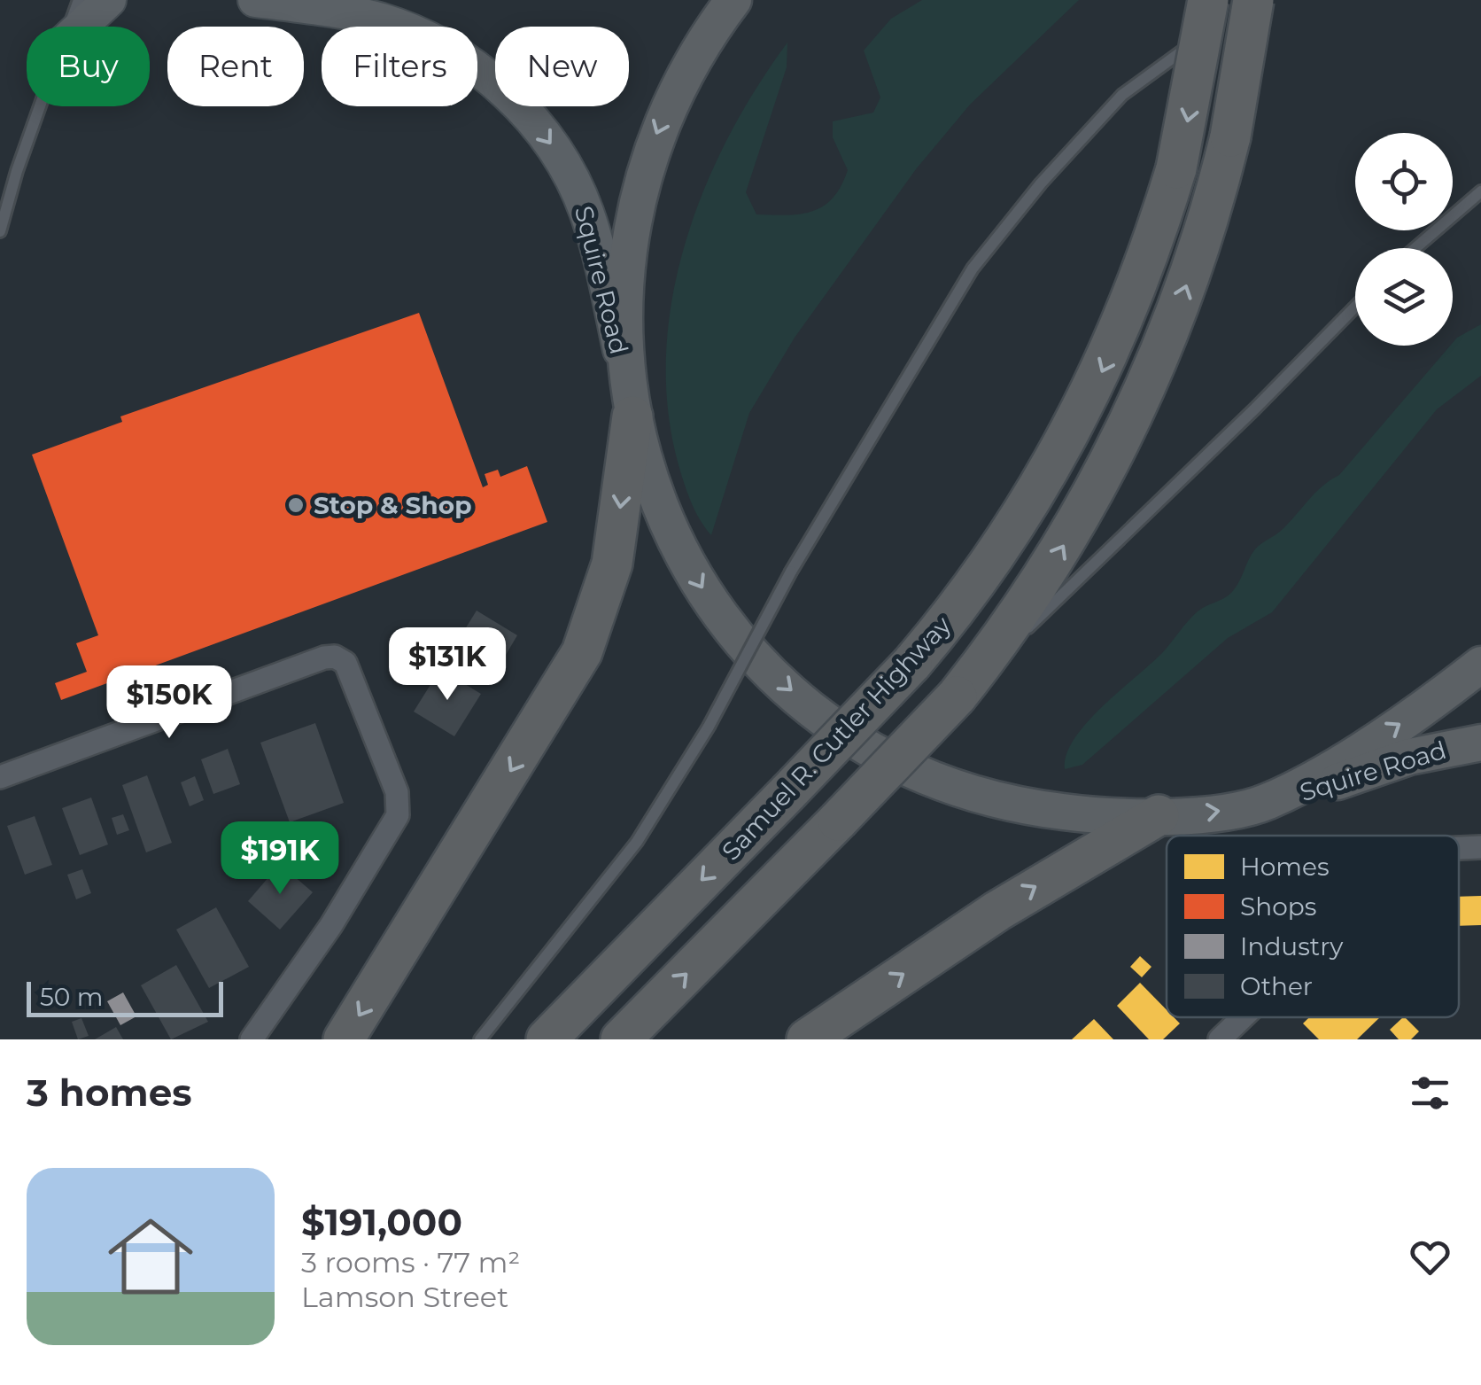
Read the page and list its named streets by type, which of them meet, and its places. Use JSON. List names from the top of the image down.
{
  "streets": {
    "highway": ["Squire Road", "Samuel R. Cutler Highway"]
  },
  "one_way": ["Squire Road"],
  "places": ["Stop & Shop"],
  "legend": [
    "Homes",
    "Shops",
    "Industry",
    "Other"
  ],
  "scale_bar": "50 m",
  "page": {
    "chip": [
      "Buy",
      "Rent",
      "Filters",
      "New"
    ],
    "price": ["$131K", "$150K", "$191K"],
    "scale": "50 m",
    "heading": "3 homes",
    "list": [
      {
        "name": "$191,000",
        "note": "3 rooms · 77 m² · Lamson Street"
      }
    ]
  }
}
